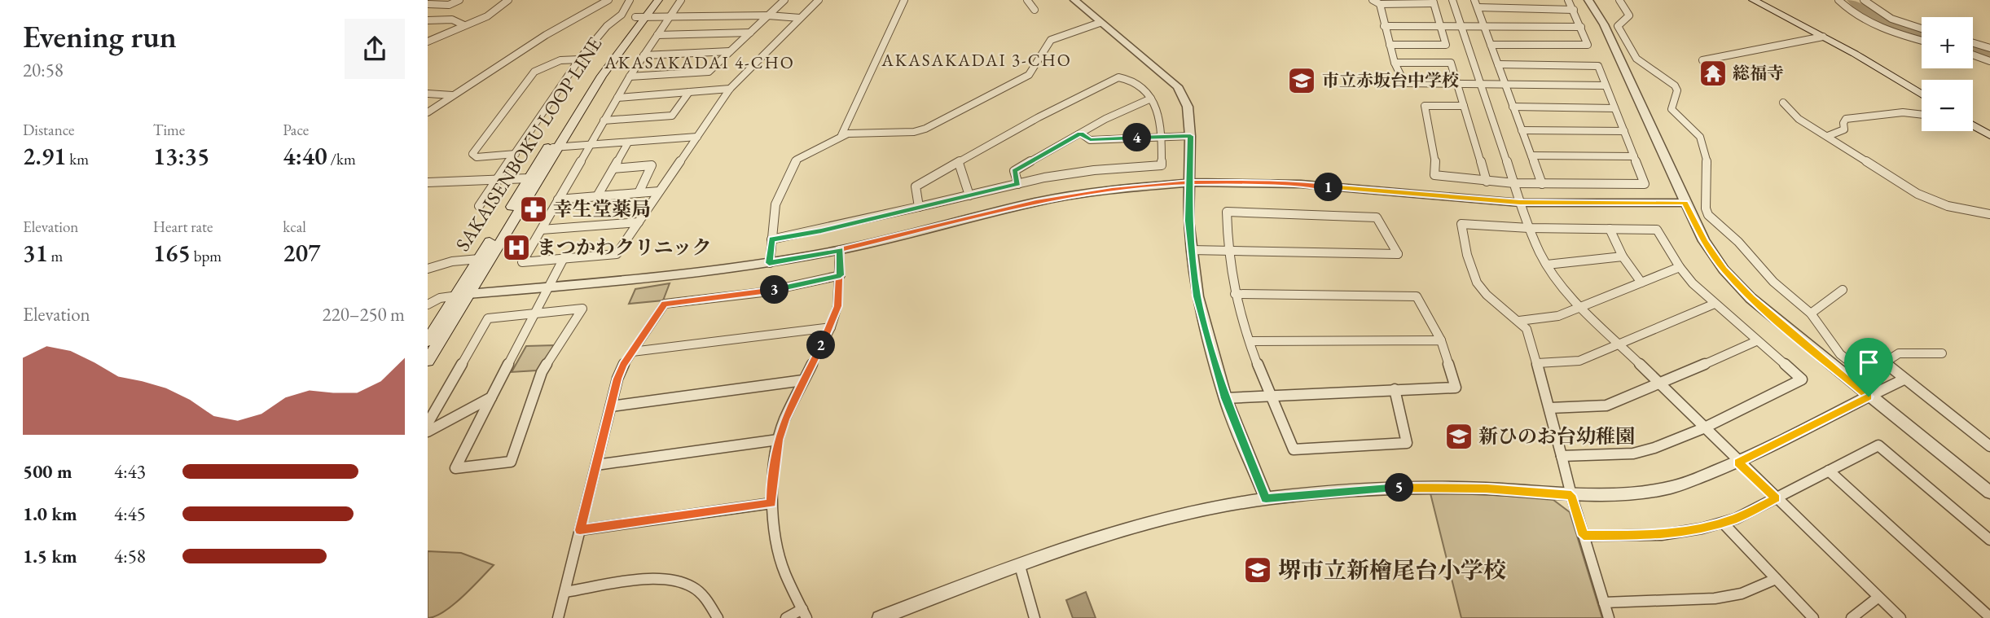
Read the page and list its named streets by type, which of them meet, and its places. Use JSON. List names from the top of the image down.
{
  "streets": {
    "main road": ["SAKAISENBOKU LOOP LINE"]
  },
  "districts": ["AKASAKADAI 3-CHO", "AKASAKADAI 4-CHO"],
  "places": {
    "temple": ["総福寺"],
    "school or university": ["市立赤坂台中学校", "新ひのお台幼稚園", "堺市立新檜尾台小学校"],
    "pharmacy": ["幸生堂薬局"],
    "hospital": ["まつかわクリニック"]
  },
  "page": {
    "heading": ["Evening run", "20:58"],
    "map_buttons": ["+", "−"],
    "stats": [
      ["Distance", "2.91 km"],
      ["Time", "13:35"],
      ["Pace", "4:40 /km"],
      ["Elevation", "31 m"],
      ["Heart rate", "165 bpm"],
      ["kcal", "207"]
    ],
    "pins": [
      "4",
      "1",
      "3",
      "2",
      "5"
    ],
    "chart": ["Elevation", "220–250 m"],
    "list": [
      {
        "name": "500 m",
        "note": "4:43"
      },
      {
        "name": "1.0 km",
        "note": "4:45"
      },
      {
        "name": "1.5 km",
        "note": "4:58"
      }
    ]
  }
}
